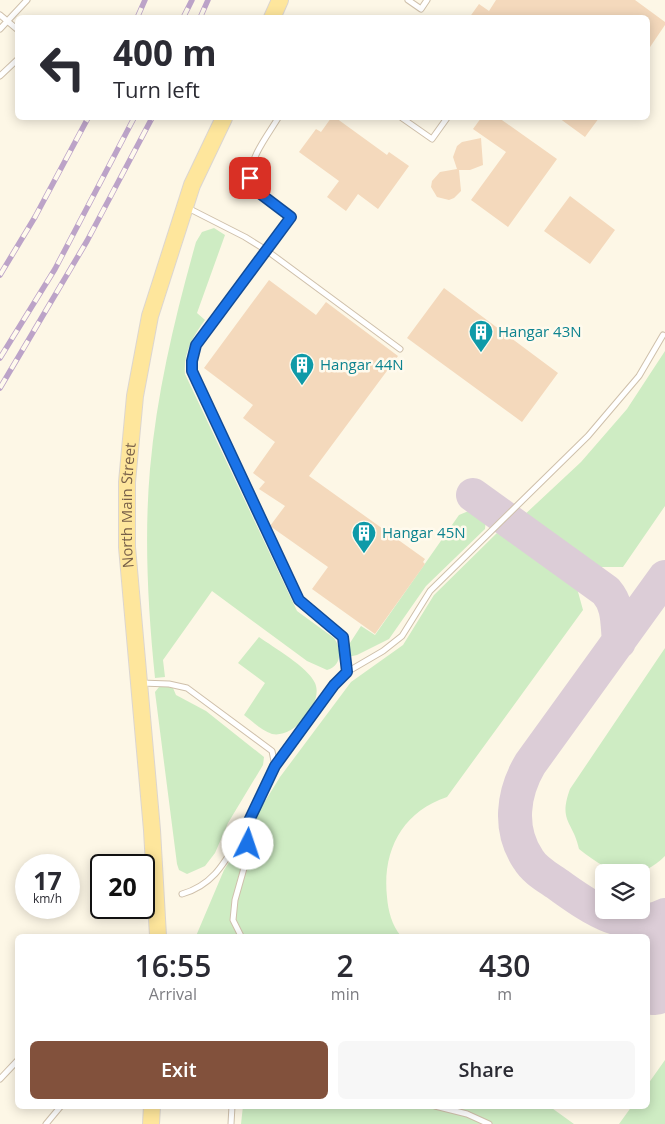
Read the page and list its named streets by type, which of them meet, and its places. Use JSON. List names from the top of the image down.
{
  "streets": {
    "main road": ["North Main Street"]
  },
  "places": {
    "building": ["Hangar 43N", "Hangar 44N", "Hangar 45N"]
  },
  "page": {
    "turn": ["400 m", "Turn left"],
    "speed": "17 km/h",
    "limit": "20",
    "eta": [
      "16:55",
      "Arrival",
      "2",
      "min",
      "430",
      "m"
    ],
    "buttons": ["Exit", "Share"]
  }
}
